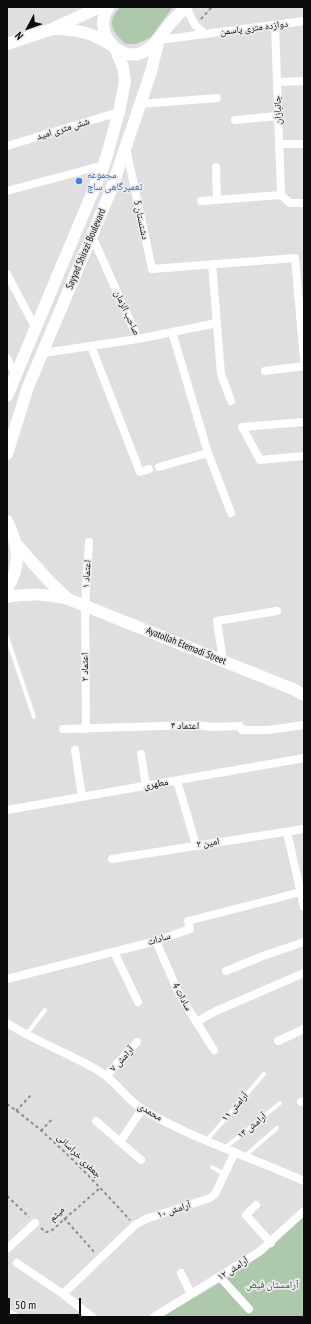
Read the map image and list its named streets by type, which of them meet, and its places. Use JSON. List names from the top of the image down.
{
  "streets": {
    "main road": ["Sayyad Shirazi Boulevard", "Ayatollah Etemadi Street"],
    "street": [
      "دوازده متری یاسمن",
      "جانبازان",
      "شش متری امید",
      "دشتستان 5",
      "صاحب الزمان",
      "اعتماد ۱",
      "اعتماد ۲",
      "اعتماد ۴",
      "مطهری",
      "امین ۲",
      "سادات",
      "سادات 4",
      "آرامش ۷",
      "محمدی",
      "آرامش ۱۰",
      "آرامش ۱۲"
    ],
    "lane": ["آرامش ۱۱", "آرامش ۱۳"],
    "path": ["جعفری خراسانی", "میثم"]
  },
  "crossings": [
    ["دوازده متری یاسمن", "جانبازان"],
    ["دوازده متری یاسمن", "Sayyad Shirazi Boulevard"],
    ["شش متری امید", "Sayyad Shirazi Boulevard"],
    ["دشتستان 5", "Sayyad Shirazi Boulevard"],
    ["Sayyad Shirazi Boulevard", "صاحب الزمان"],
    ["اعتماد ۱", "Ayatollah Etemadi Street"],
    ["اعتماد ۱", "اعتماد ۲"],
    ["Ayatollah Etemadi Street", "اعتماد ۲"],
    ["اعتماد ۲", "اعتماد ۴"],
    ["سادات", "سادات 4"],
    ["آرامش ۷", "محمدی"],
    ["آرامش ۱۱", "محمدی"],
    ["محمدی", "آرامش ۱۳"],
    ["محمدی", "آرامش ۱۰"],
    ["جعفری خراسانی", "آرامش ۱۰"],
    ["جعفری خراسانی", "میثم"]
  ],
  "parks": ["آرامستان فیض"],
  "places": ["مجموعه تعمیرگاهی ساچ"],
  "scale_bar": "50 m",
  "north": "bottom left"
}
